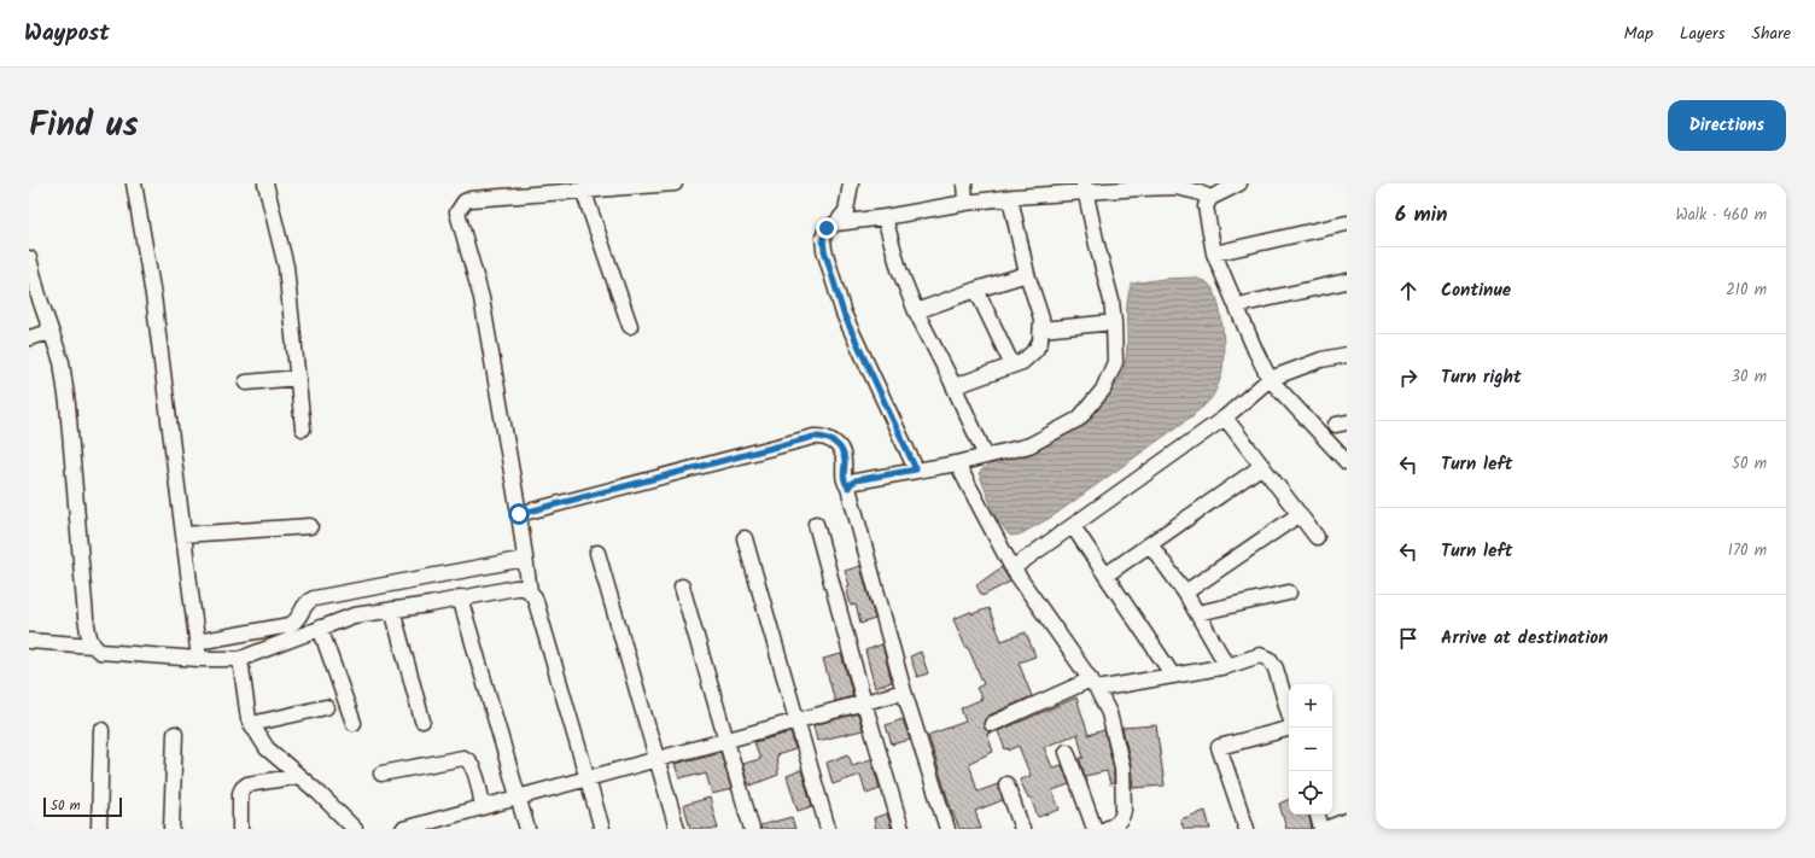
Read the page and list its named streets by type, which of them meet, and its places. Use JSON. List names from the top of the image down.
{
  "scale_bar": "50 m",
  "page": {
    "header": "Waypost",
    "nav": ["Map", "Layers", "Share"],
    "title": "Find us",
    "buttons": "Directions",
    "heading": ["6 min", "Walk · 460 m"],
    "list": [
      ["Continue", "210 m"],
      ["Turn right", "30 m"],
      ["Turn left", "50 m"],
      ["Turn left", "170 m"],
      "Arrive at destination"
    ],
    "map_buttons": ["+", "−"],
    "scale": "50 m"
  }
}
